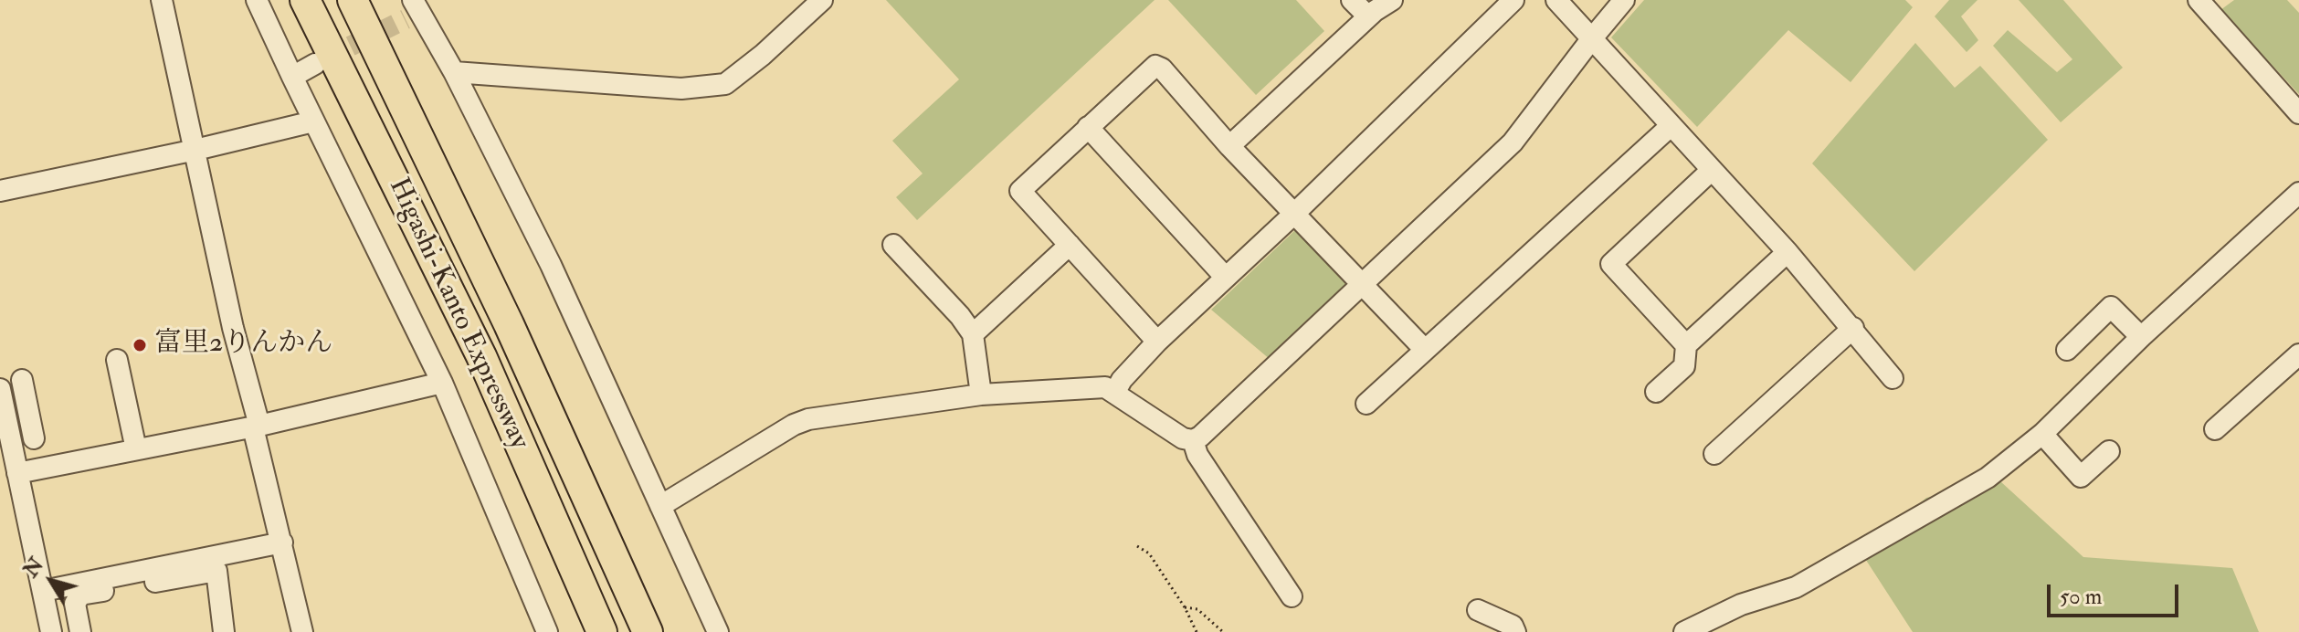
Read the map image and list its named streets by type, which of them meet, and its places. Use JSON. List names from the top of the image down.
{
  "streets": {
    "highway": ["Higashi-Kanto Expressway"]
  },
  "places": ["富里2りんかん"],
  "scale_bar": "50 m",
  "north": "top left"
}
